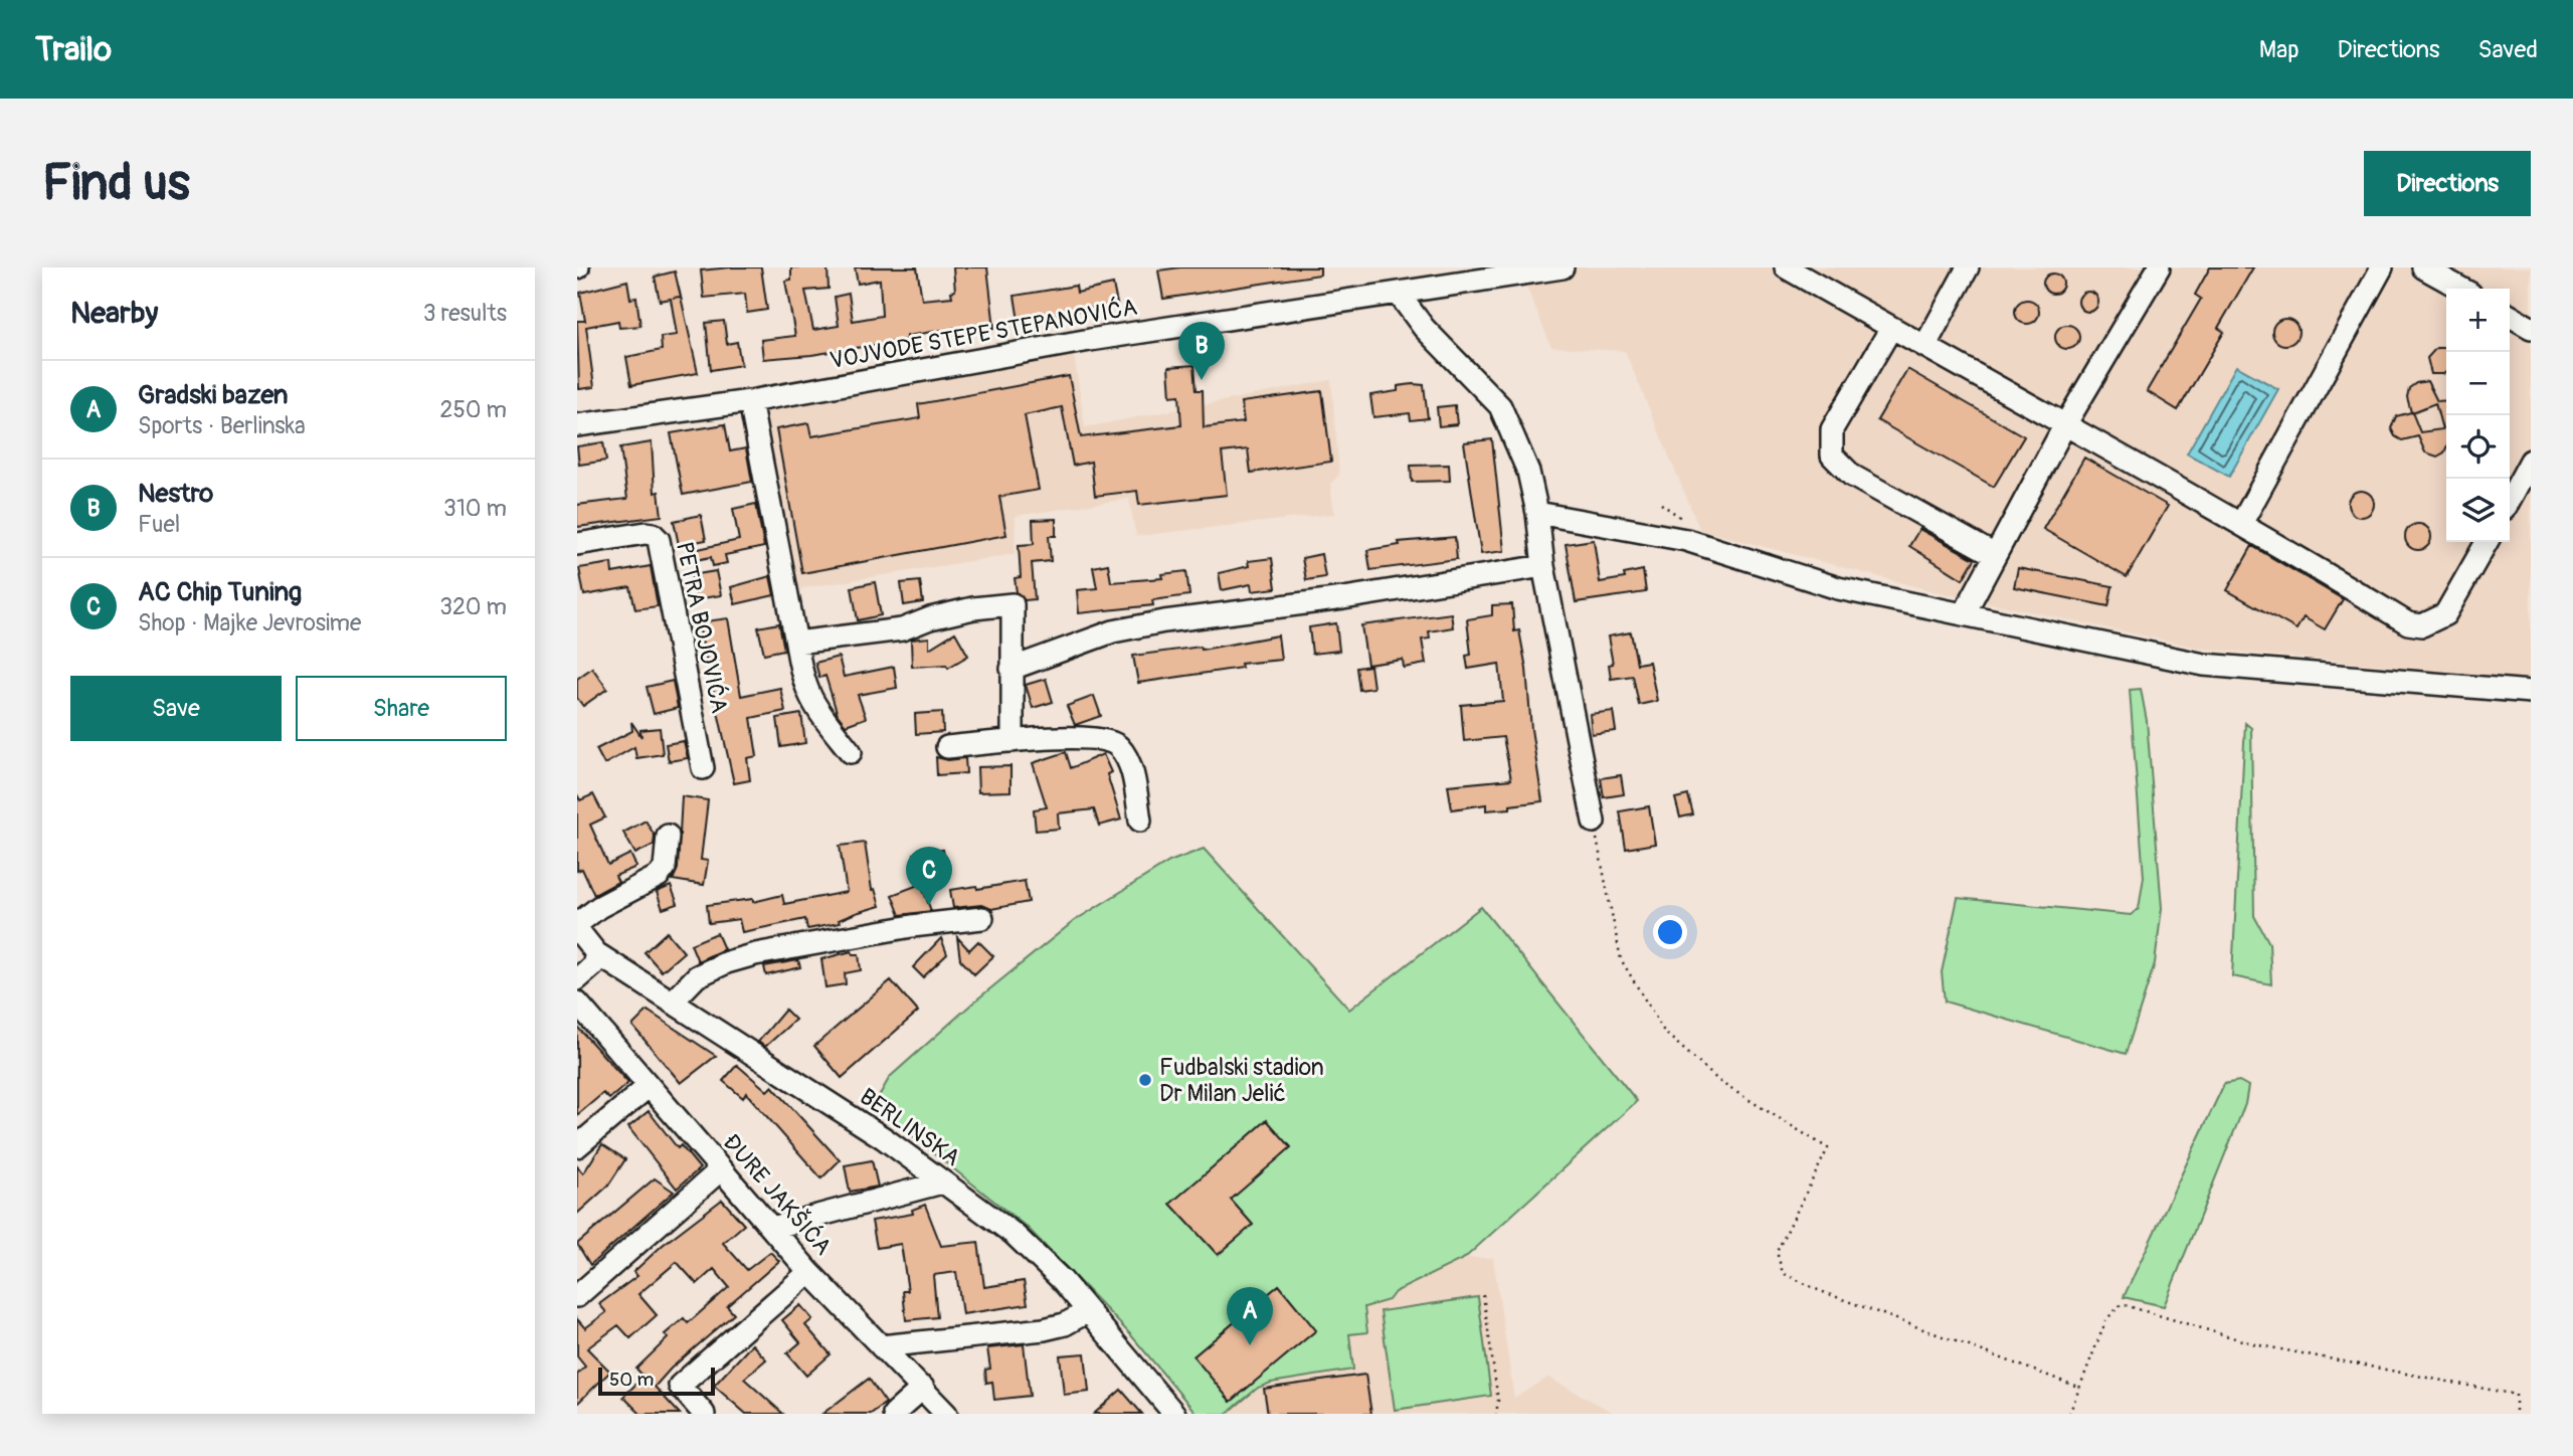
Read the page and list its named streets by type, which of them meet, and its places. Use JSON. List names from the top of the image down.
{
  "streets": {
    "street": [
      "VOJVODE STEPE STEPANOVIĆA",
      "PETRA BOJOVIĆA",
      "BERLINSKA",
      "ĐURE JAKŠIĆA"
    ]
  },
  "places": ["Fudbalski stadion Dr Milan Jelić"],
  "scale_bar": "50 m",
  "page": {
    "header": "Trailo",
    "nav": ["Map", "Directions", "Saved"],
    "buttons": [
      "Directions",
      ["Save", "Share"]
    ],
    "title": "Find us",
    "heading": ["Nearby", "3 results"],
    "map_buttons": ["+", "−"],
    "pins": ["B", "C", "A"],
    "list": [
      {
        "mark": "A",
        "name": "Gradski bazen",
        "note": "Sports · Berlinska",
        "value": "250 m"
      },
      {
        "mark": "B",
        "name": "Nestro",
        "note": "Fuel",
        "value": "310 m"
      },
      {
        "mark": "C",
        "name": "AC Chip Tuning",
        "note": "Shop · Majke Jevrosime",
        "value": "320 m"
      }
    ],
    "scale": "50 m"
  }
}
